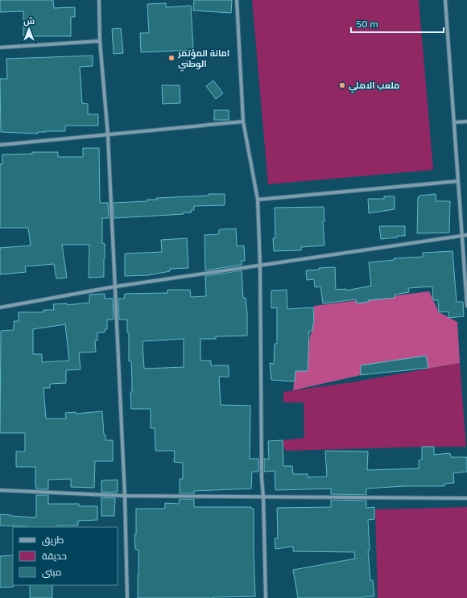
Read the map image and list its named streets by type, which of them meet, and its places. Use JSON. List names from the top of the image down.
{
  "places": ["امانة المؤتمر الوطني", "ملعب الاهلي"],
  "legend": ["طريق", "حديقة", "مبنى"],
  "scale_bar": "50 m",
  "north": "top"
}
